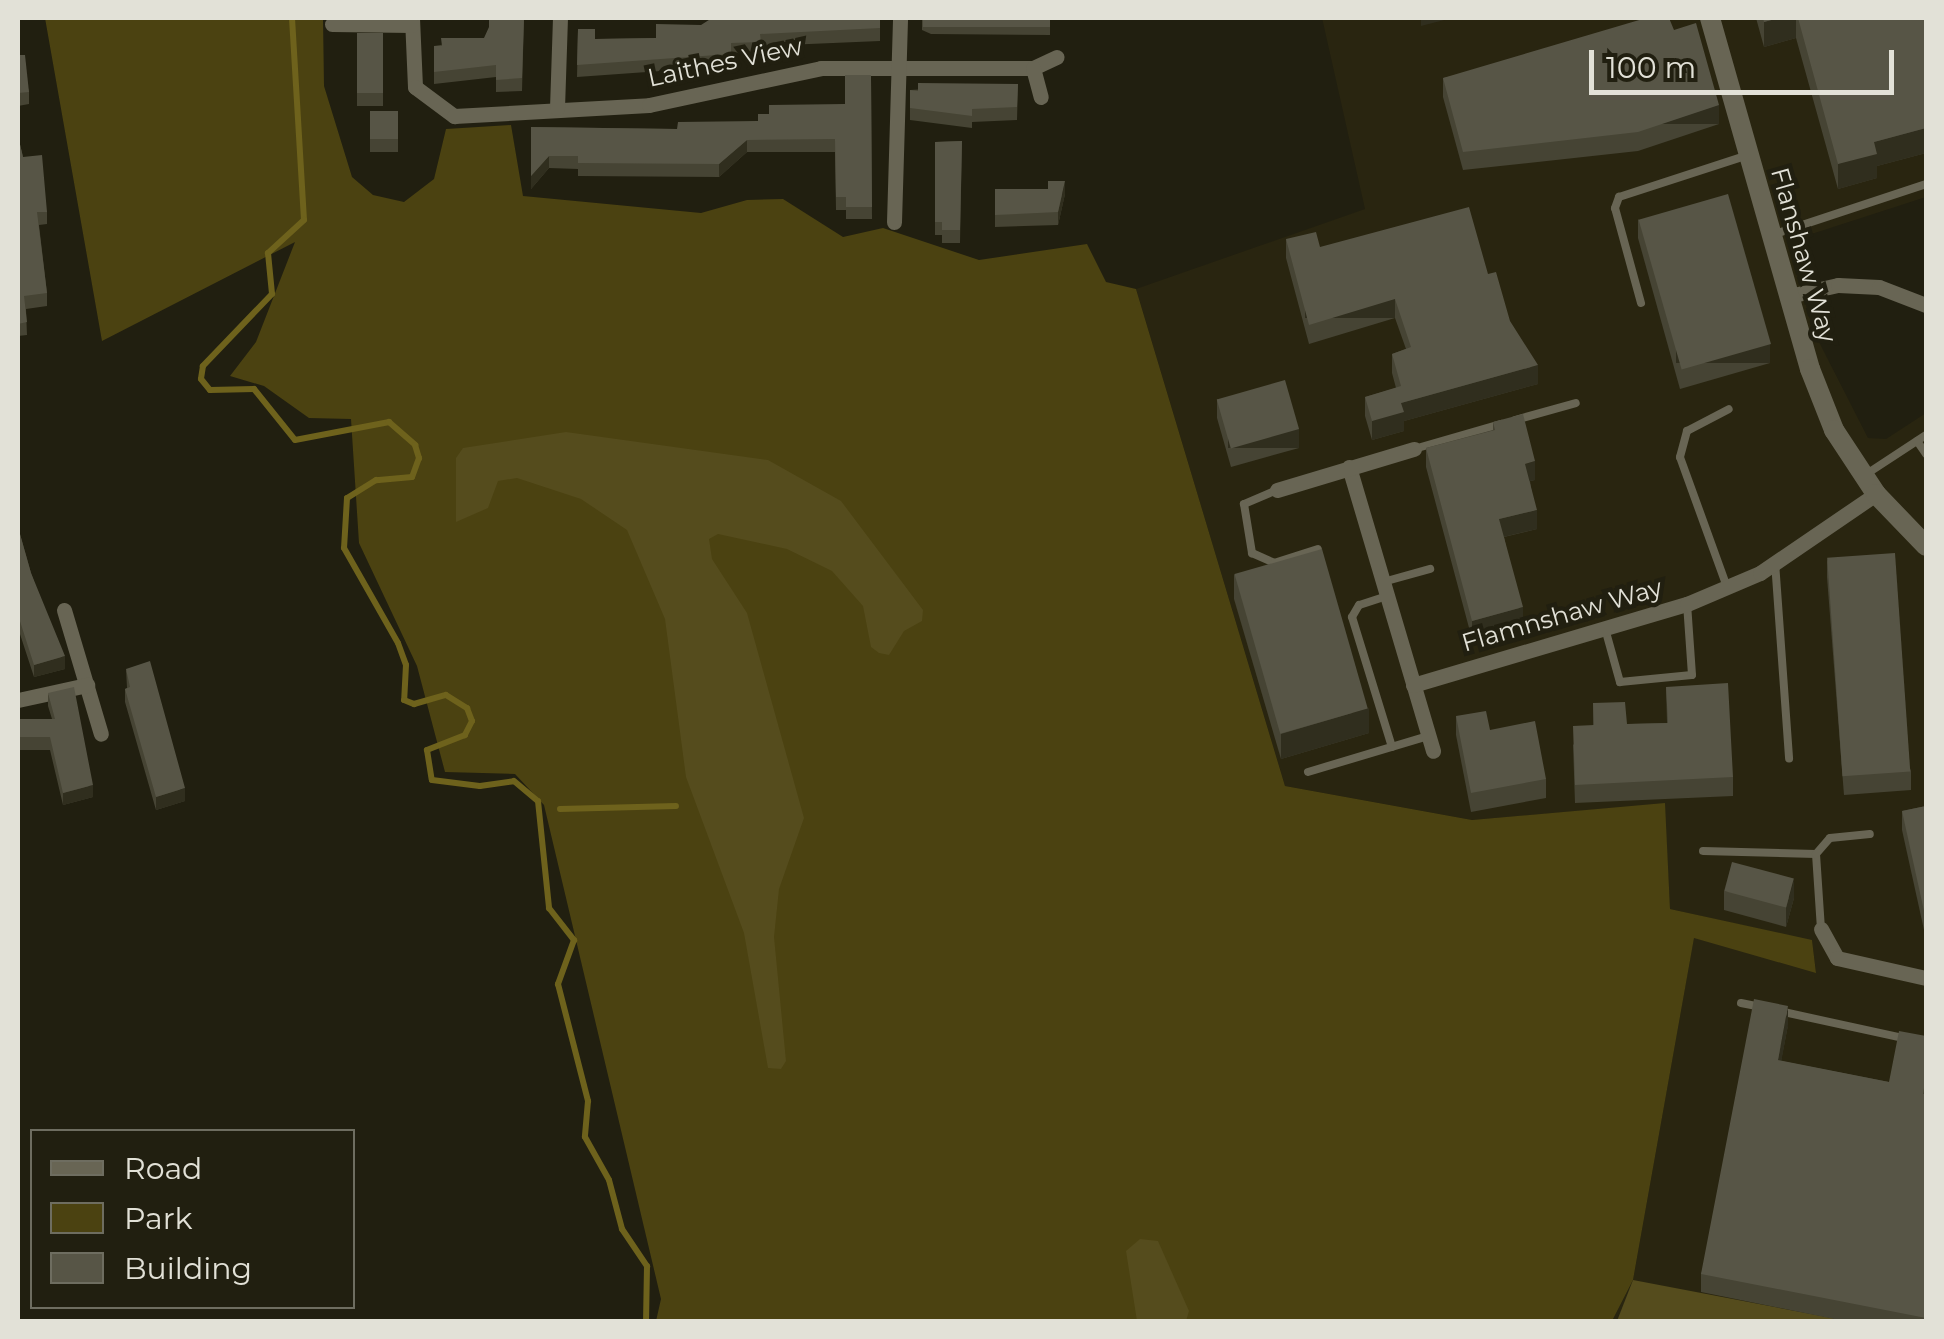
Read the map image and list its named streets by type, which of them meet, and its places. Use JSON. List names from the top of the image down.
{
  "streets": {
    "street": ["Laithes View", "Flanshaw Way", "Flamnshaw Way"]
  },
  "crossings": [
    ["Flanshaw Way", "Flamnshaw Way"]
  ],
  "legend": ["Road", "Park", "Building"],
  "scale_bar": "100 m"
}
